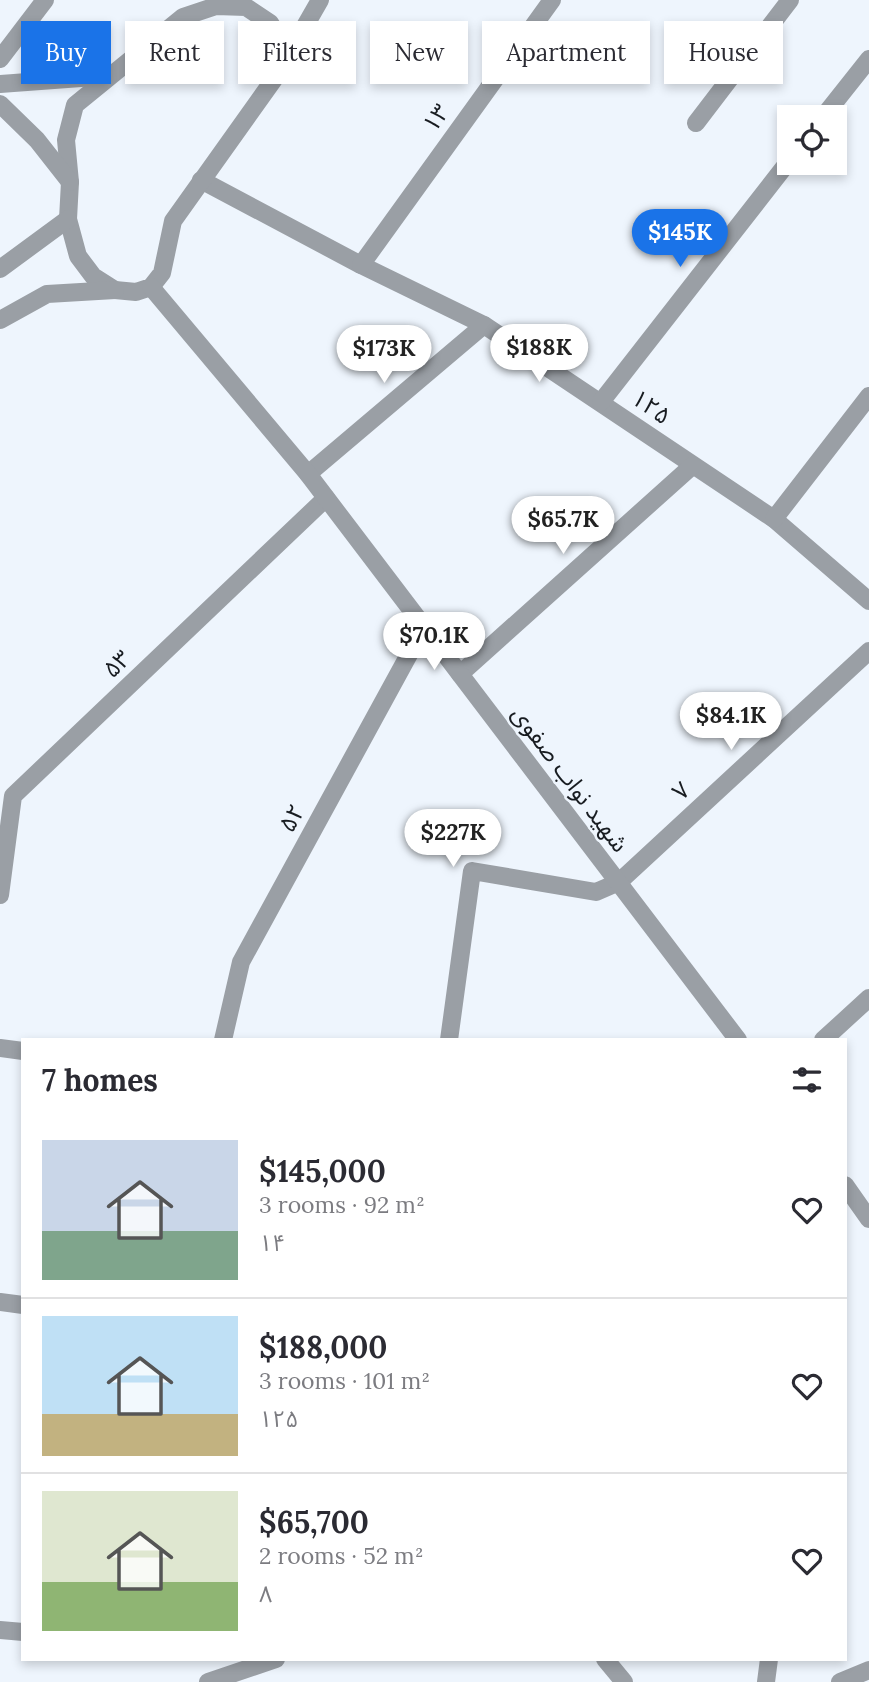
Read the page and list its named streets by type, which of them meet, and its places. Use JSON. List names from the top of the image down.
{
  "streets": {
    "street": [
      "۱۳",
      "۱۲۵",
      "۵۳",
      "شهید نواب صفوی",
      "۷",
      "۵۲"
    ]
  },
  "crossings": [
    ["۱۳", "۱۲۵"],
    ["۵۳", "شهید نواب صفوی"],
    ["شهید نواب صفوی", "۷"],
    ["شهید نواب صفوی", "۵۲"]
  ],
  "page": {
    "chip": [
      "Buy",
      "Rent",
      "Filters",
      "New",
      "Apartment",
      "House"
    ],
    "price": [
      "$145K",
      "$188K",
      "$173K",
      "$65.7K",
      "$70.1K",
      "$84.1K",
      "$227K"
    ],
    "heading": "7 homes",
    "list": [
      {
        "name": "$145,000",
        "note": "3 rooms · 92 m² · ۱۴"
      },
      {
        "name": "$188,000",
        "note": "3 rooms · 101 m² · ۱۲۵"
      },
      {
        "name": "$65,700",
        "note": "2 rooms · 52 m² · ۸"
      }
    ]
  }
}
